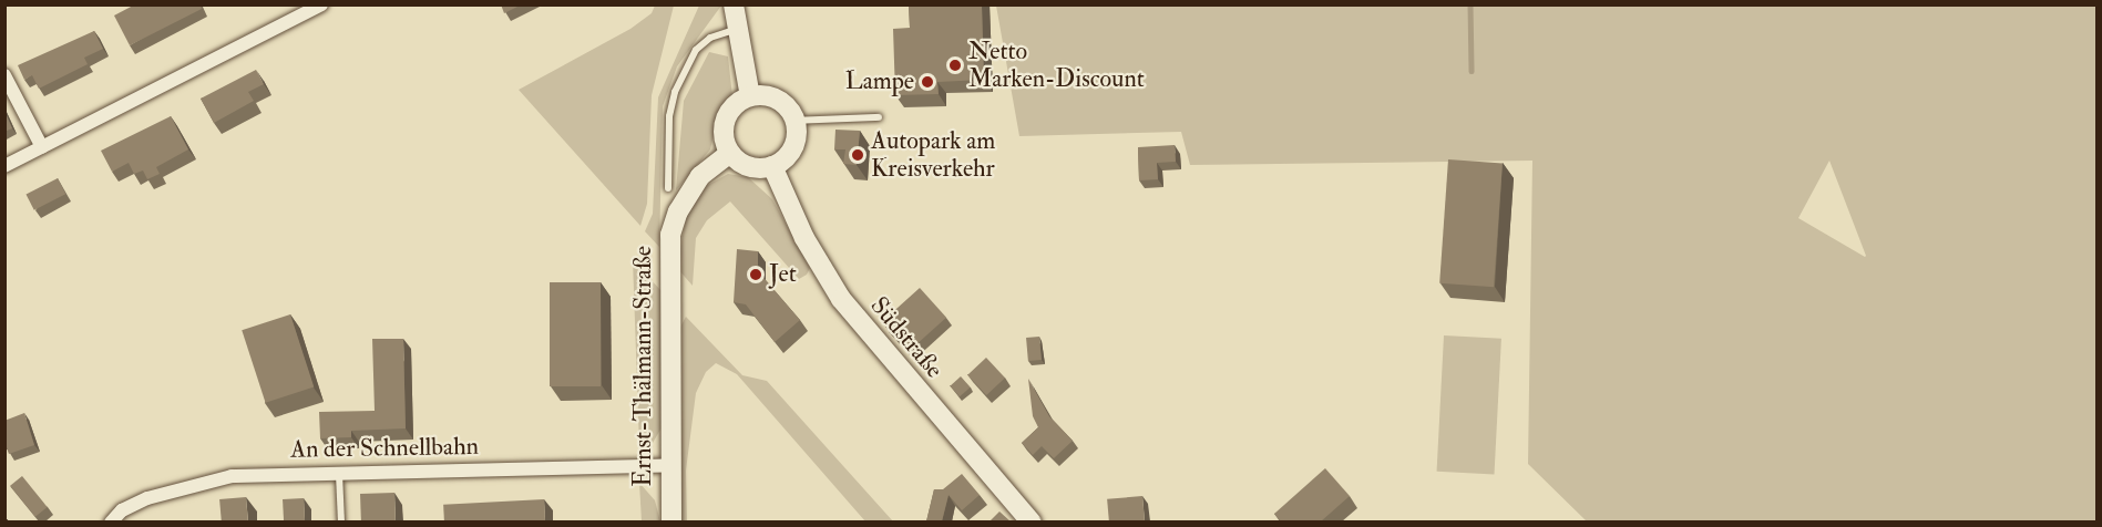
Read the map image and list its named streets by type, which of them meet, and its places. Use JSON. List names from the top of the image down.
{
  "streets": {
    "main road": ["Südstraße", "Ernst-Thälmann-Straße"],
    "street": ["An der Schnellbahn"]
  },
  "crossings": [
    ["Südstraße", "Ernst-Thälmann-Straße"],
    ["Ernst-Thälmann-Straße", "An der Schnellbahn"]
  ],
  "places": [
    "Netto Marken-Discount",
    "Lampe",
    "Autopark am Kreisverkehr",
    "Jet"
  ]
}
